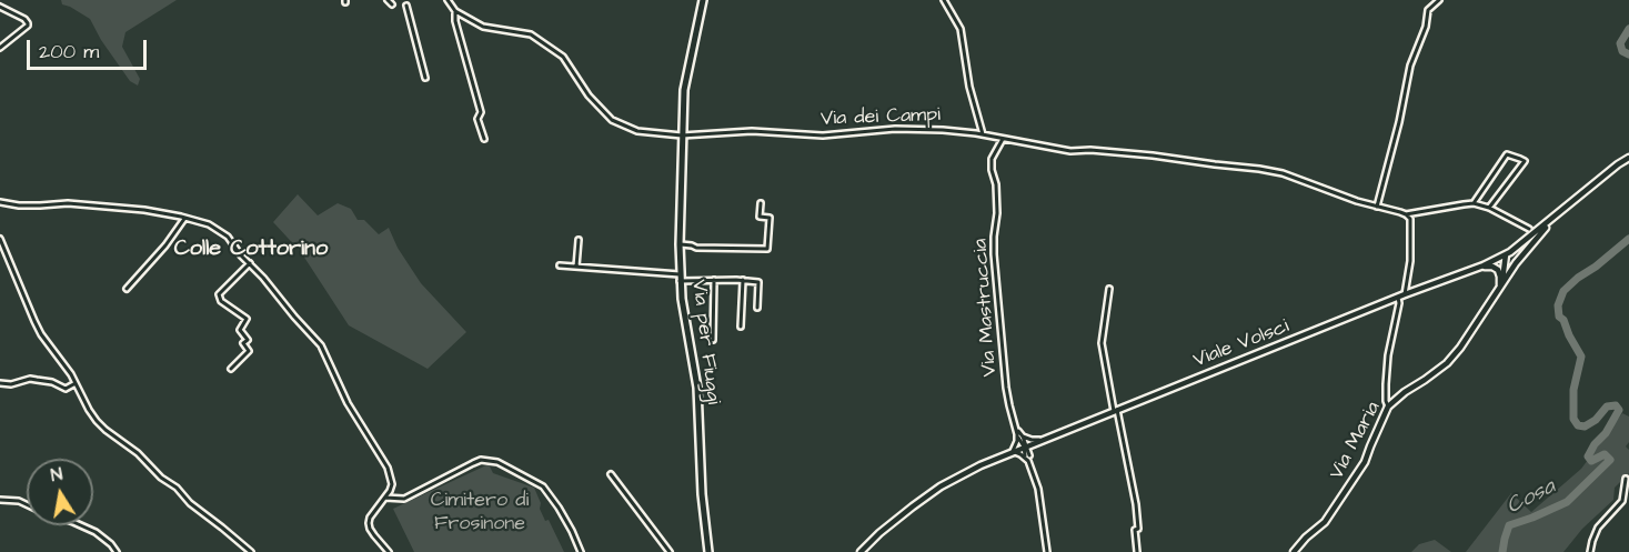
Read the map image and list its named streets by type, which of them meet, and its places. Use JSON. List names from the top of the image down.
{
  "streets": {
    "main road": ["Via per Fiuggi", "Viale Volsci", "Via Maria"],
    "street": ["Via dei Campi", "Via Mastruccia"]
  },
  "crossings": [
    ["Via dei Campi", "Via Mastruccia"],
    ["Via dei Campi", "Via per Fiuggi"],
    ["Viale Volsci", "Via Maria"]
  ],
  "districts": ["Colle Cottorino"],
  "water": ["Cosa"],
  "parks": ["Cimitero di Frosinone"],
  "scale_bar": "200 m",
  "north": "top"
}
